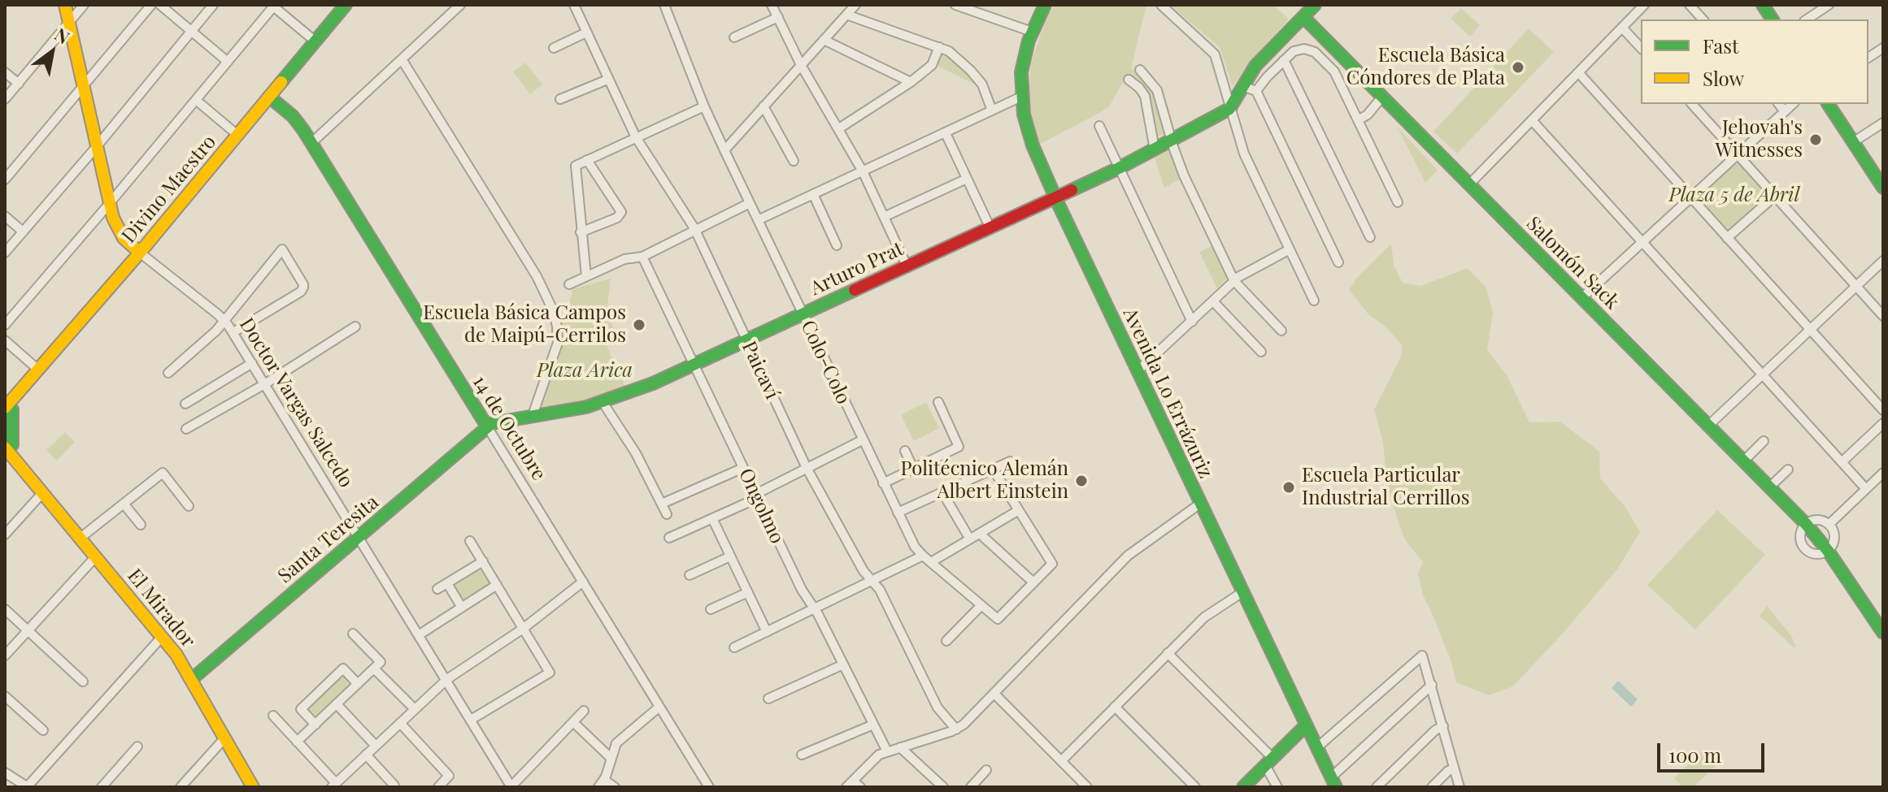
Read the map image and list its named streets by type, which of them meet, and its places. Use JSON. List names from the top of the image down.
{
  "streets": {
    "street": [
      "Divino Maestro",
      "Salomón Sack",
      "Arturo Prat",
      "Colo-Colo",
      "Paicaví",
      "Avenida Lo Errázuriz",
      "Doctor Vargas Salcedo",
      "14 de Octubre",
      "Ongolmo",
      "Santa Teresita",
      "El Mirador"
    ]
  },
  "crossings": [
    ["Divino Maestro", "Doctor Vargas Salcedo"],
    ["Divino Maestro", "14 de Octubre"],
    ["Arturo Prat", "Colo-Colo"],
    ["Arturo Prat", "Paicaví"],
    ["Arturo Prat", "Avenida Lo Errázuriz"],
    ["Arturo Prat", "14 de Octubre"],
    ["Arturo Prat", "Ongolmo"],
    ["Arturo Prat", "Santa Teresita"],
    ["Doctor Vargas Salcedo", "Santa Teresita"],
    ["14 de Octubre", "Santa Teresita"],
    ["Santa Teresita", "El Mirador"]
  ],
  "parks": ["Plaza 5 de Abril", "Plaza Arica"],
  "places": [
    "Escuela Básica Cóndores de Plata",
    "Jehovah's Witnesses",
    "Escuela Básica Campos de Maipú-Cerrilos",
    "Politécnico Alemán Albert Einstein",
    "Escuela Particular Industrial Cerrillos"
  ],
  "legend": ["Fast", "Slow"],
  "scale_bar": "100 m",
  "north": "top right"
}
